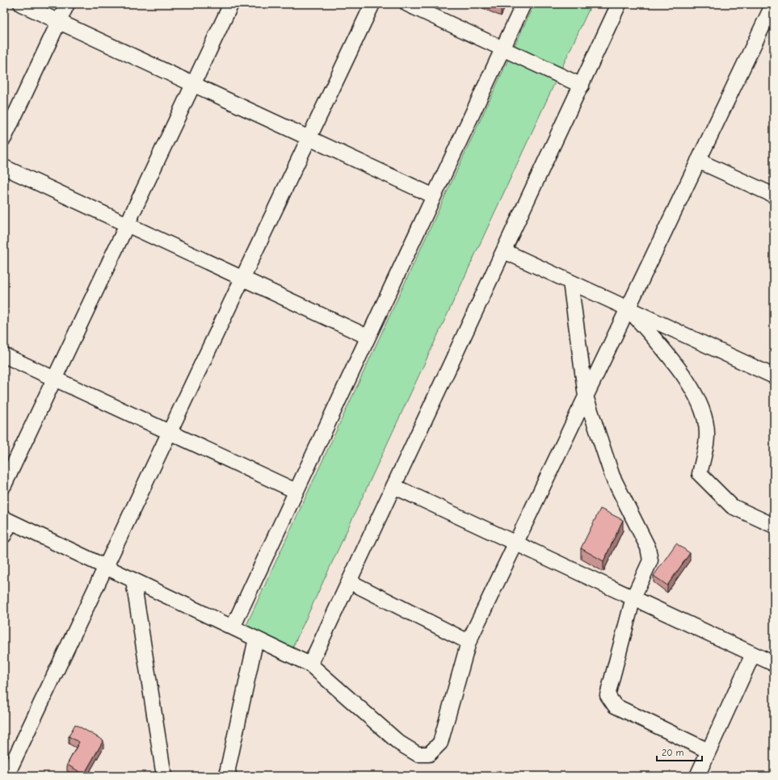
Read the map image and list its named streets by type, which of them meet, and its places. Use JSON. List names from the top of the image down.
{
  "scale_bar": "20 m"
}
